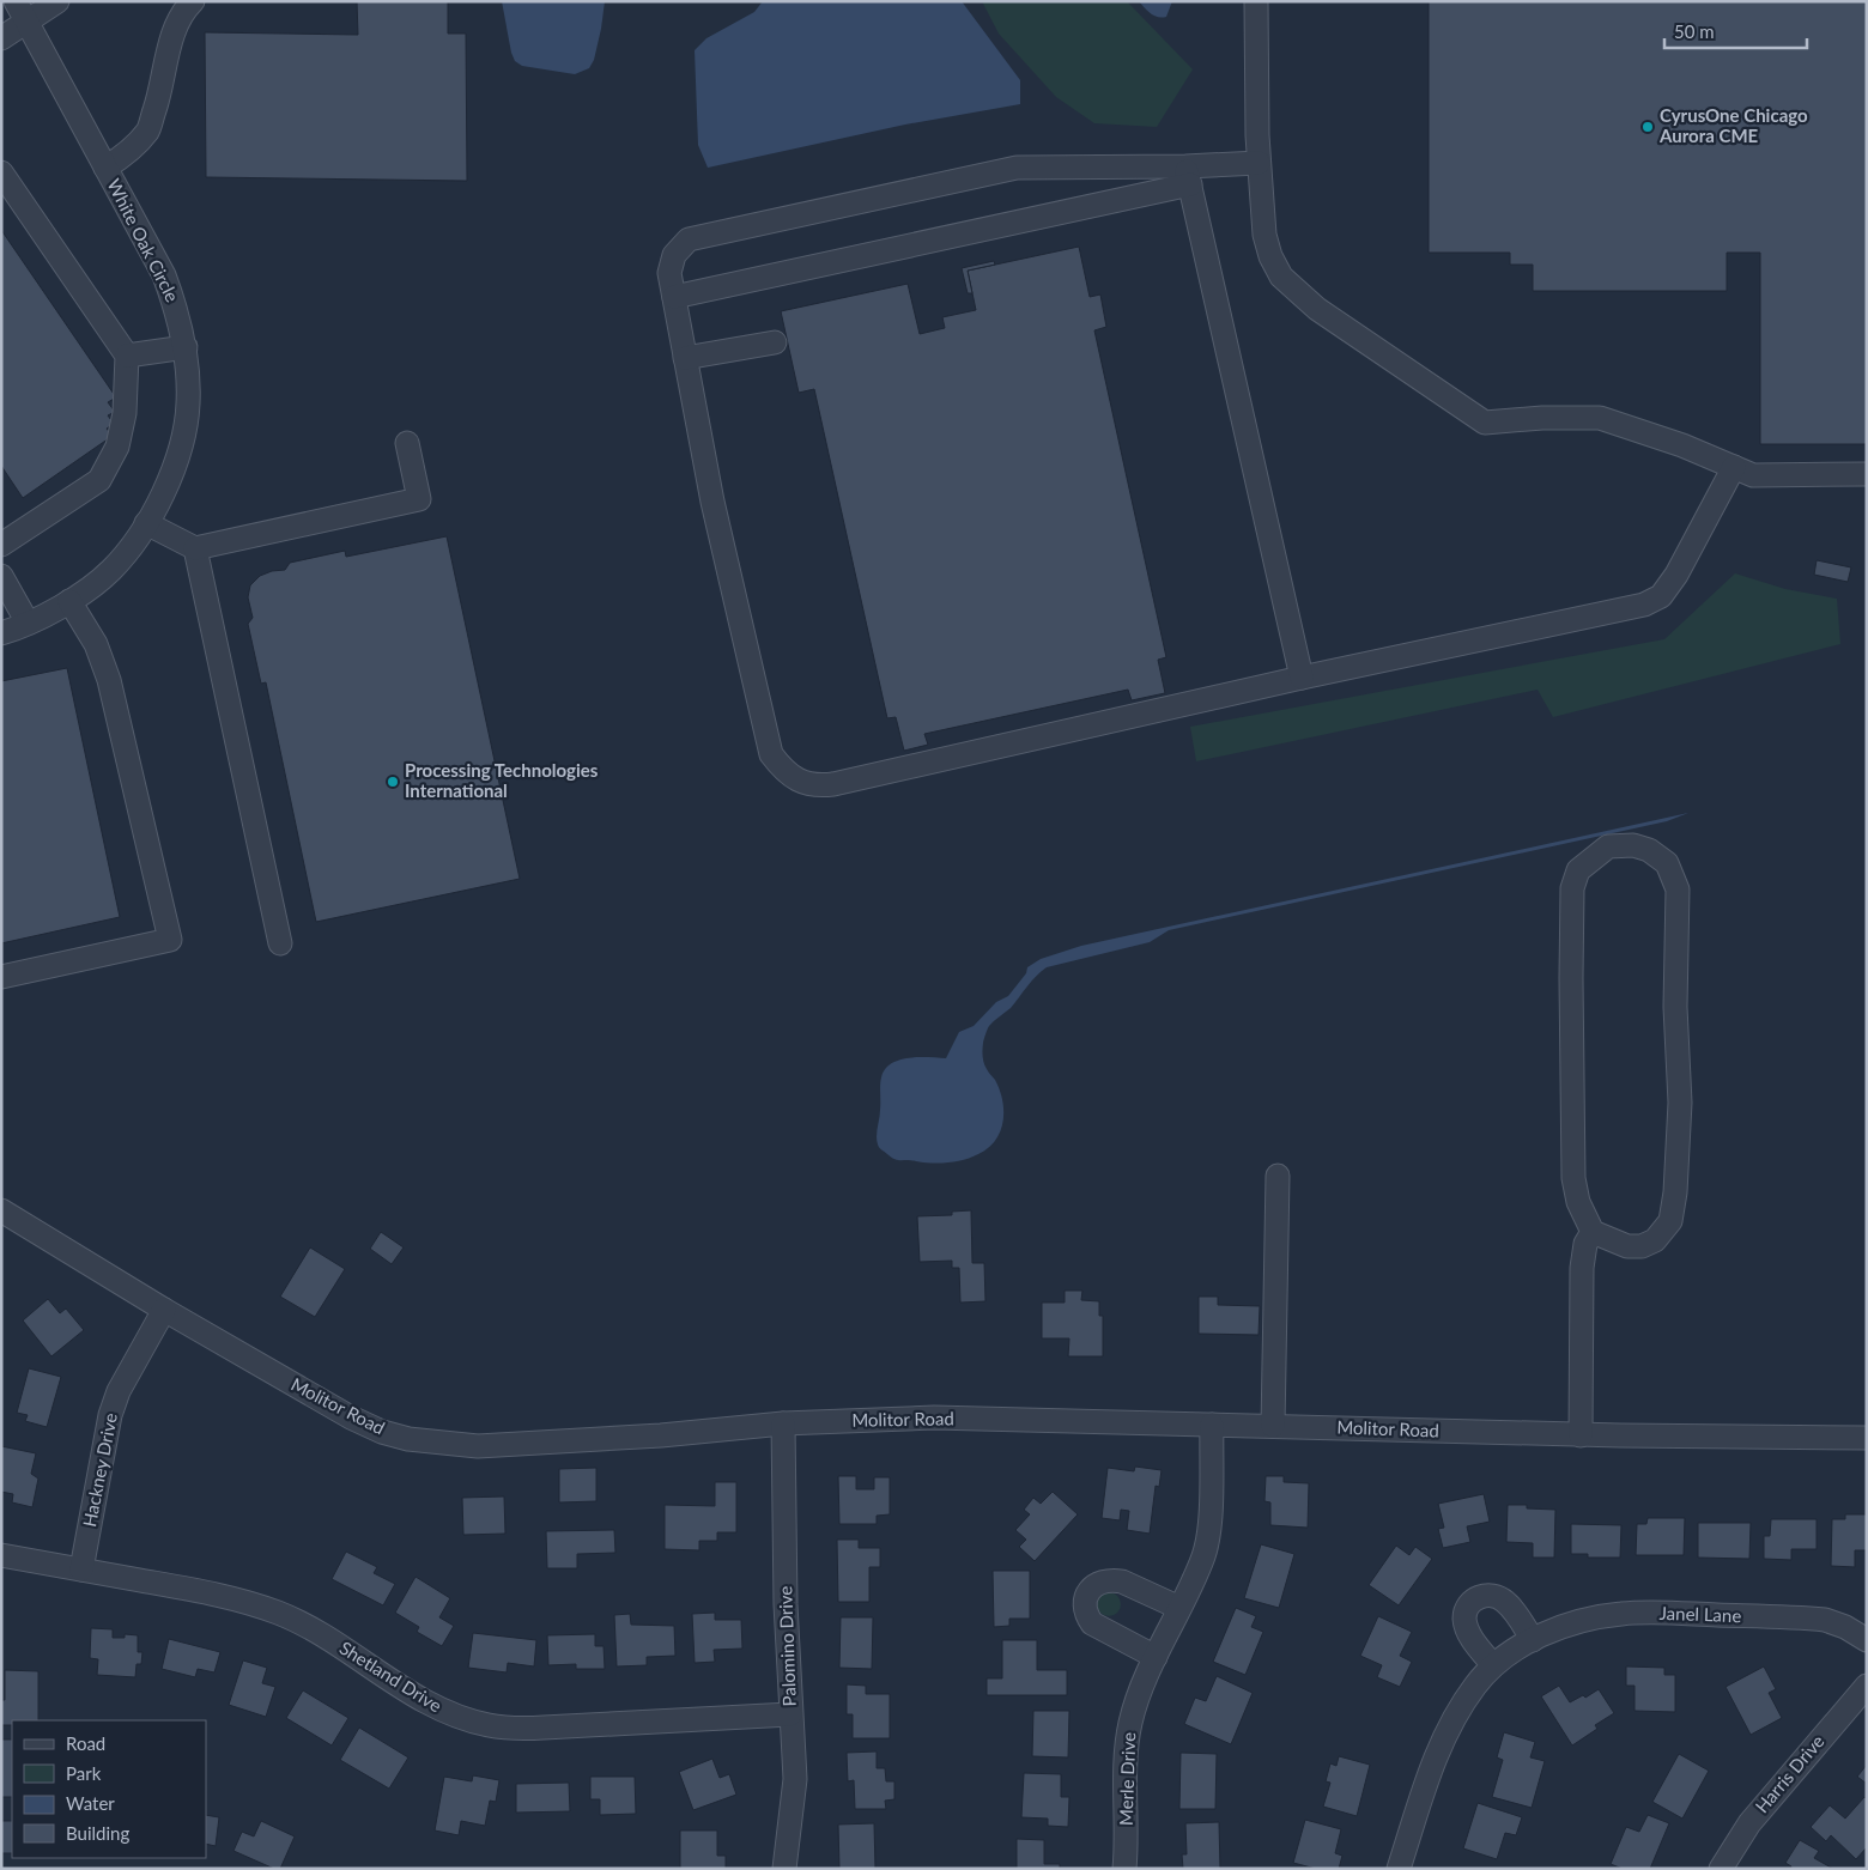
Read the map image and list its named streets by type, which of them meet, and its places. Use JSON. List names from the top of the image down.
{
  "streets": {
    "street": [
      "White Oak Circle",
      "Molitor Road",
      "Hackney Drive",
      "Janel Lane",
      "Palomino Drive",
      "Shetland Drive",
      "Harris Drive",
      "Merle Drive"
    ]
  },
  "crossings": [
    ["Molitor Road", "Hackney Drive"],
    ["Molitor Road", "Palomino Drive"],
    ["Molitor Road", "Merle Drive"],
    ["Hackney Drive", "Shetland Drive"],
    ["Palomino Drive", "Shetland Drive"]
  ],
  "places": ["CyrusOne Chicago Aurora CME", "Processing Technologies International"],
  "legend": [
    "Road",
    "Park",
    "Water",
    "Building"
  ],
  "scale_bar": "50 m"
}
